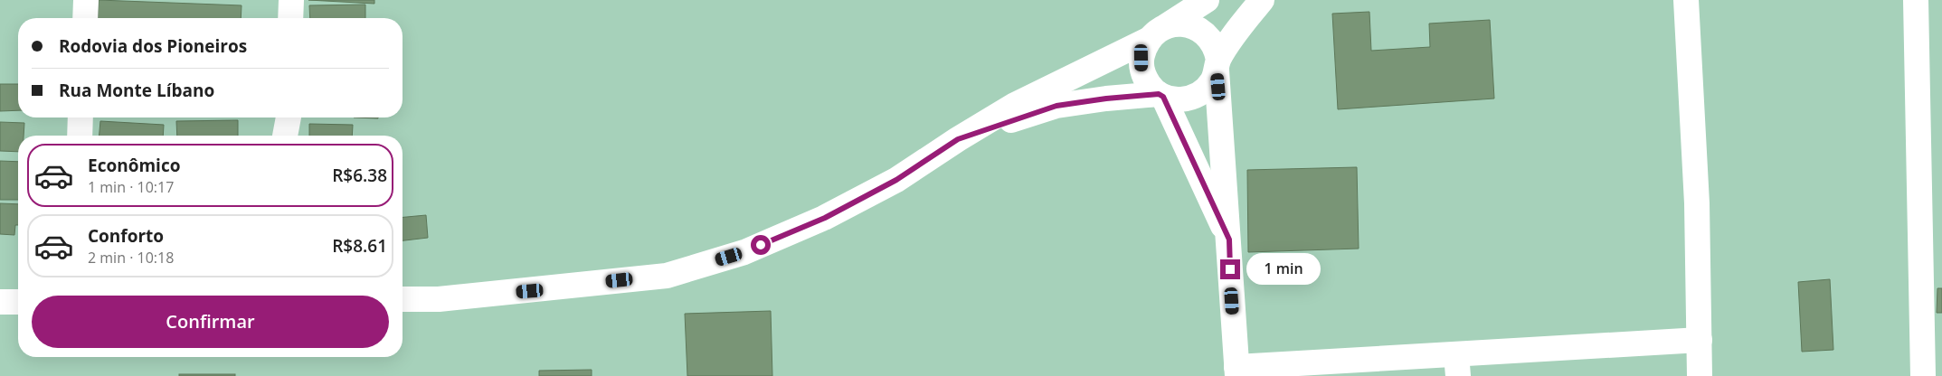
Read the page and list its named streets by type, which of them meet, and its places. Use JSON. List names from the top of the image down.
{
  "page": {
    "banner": ["Rodovia dos Pioneiros", "Rua Monte Líbano"],
    "list": [
      {
        "name": "Econômico",
        "note": "1 min · 10:17",
        "value": "R$6.38"
      },
      {
        "name": "Conforto",
        "note": "2 min · 10:18",
        "value": "R$8.61"
      }
    ],
    "bubble": "1 min",
    "buttons": "Confirmar"
  }
}
